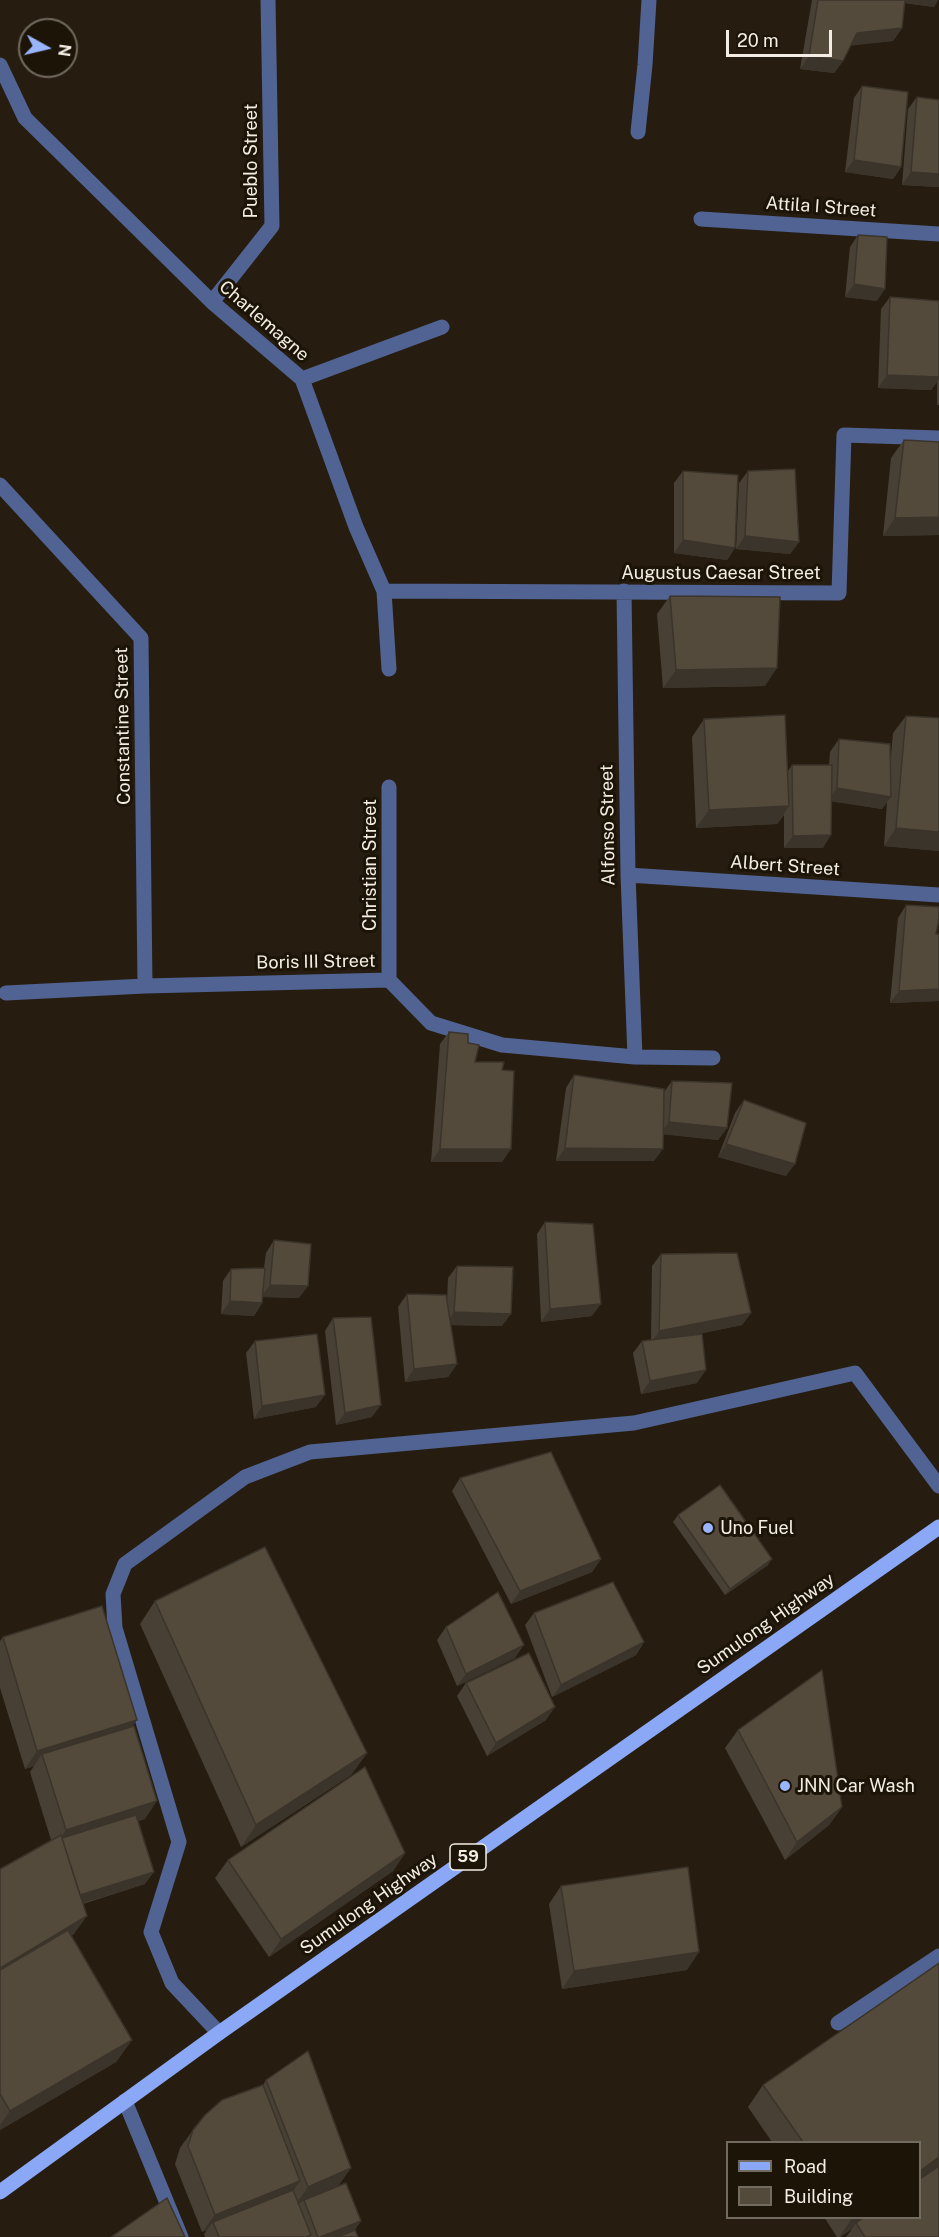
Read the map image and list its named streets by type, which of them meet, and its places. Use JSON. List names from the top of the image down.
{
  "streets": {
    "main road": ["Sumulong Highway", "59"],
    "street": [
      "Pueblo Street",
      "Attila I Street",
      "Charlemagne",
      "Augustus Caesar Street",
      "Constantine Street",
      "Alfonso Street",
      "Christian Street",
      "Albert Street",
      "Boris III Street"
    ]
  },
  "crossings": [
    ["Pueblo Street", "Charlemagne"],
    ["Charlemagne", "Augustus Caesar Street"],
    ["Augustus Caesar Street", "Alfonso Street"],
    ["Constantine Street", "Boris III Street"],
    ["Alfonso Street", "Albert Street"],
    ["Alfonso Street", "Boris III Street"],
    ["Christian Street", "Boris III Street"]
  ],
  "places": ["Uno Fuel", "JNN Car Wash"],
  "legend": ["Road", "Building"],
  "scale_bar": "20 m",
  "north": "right"
}
